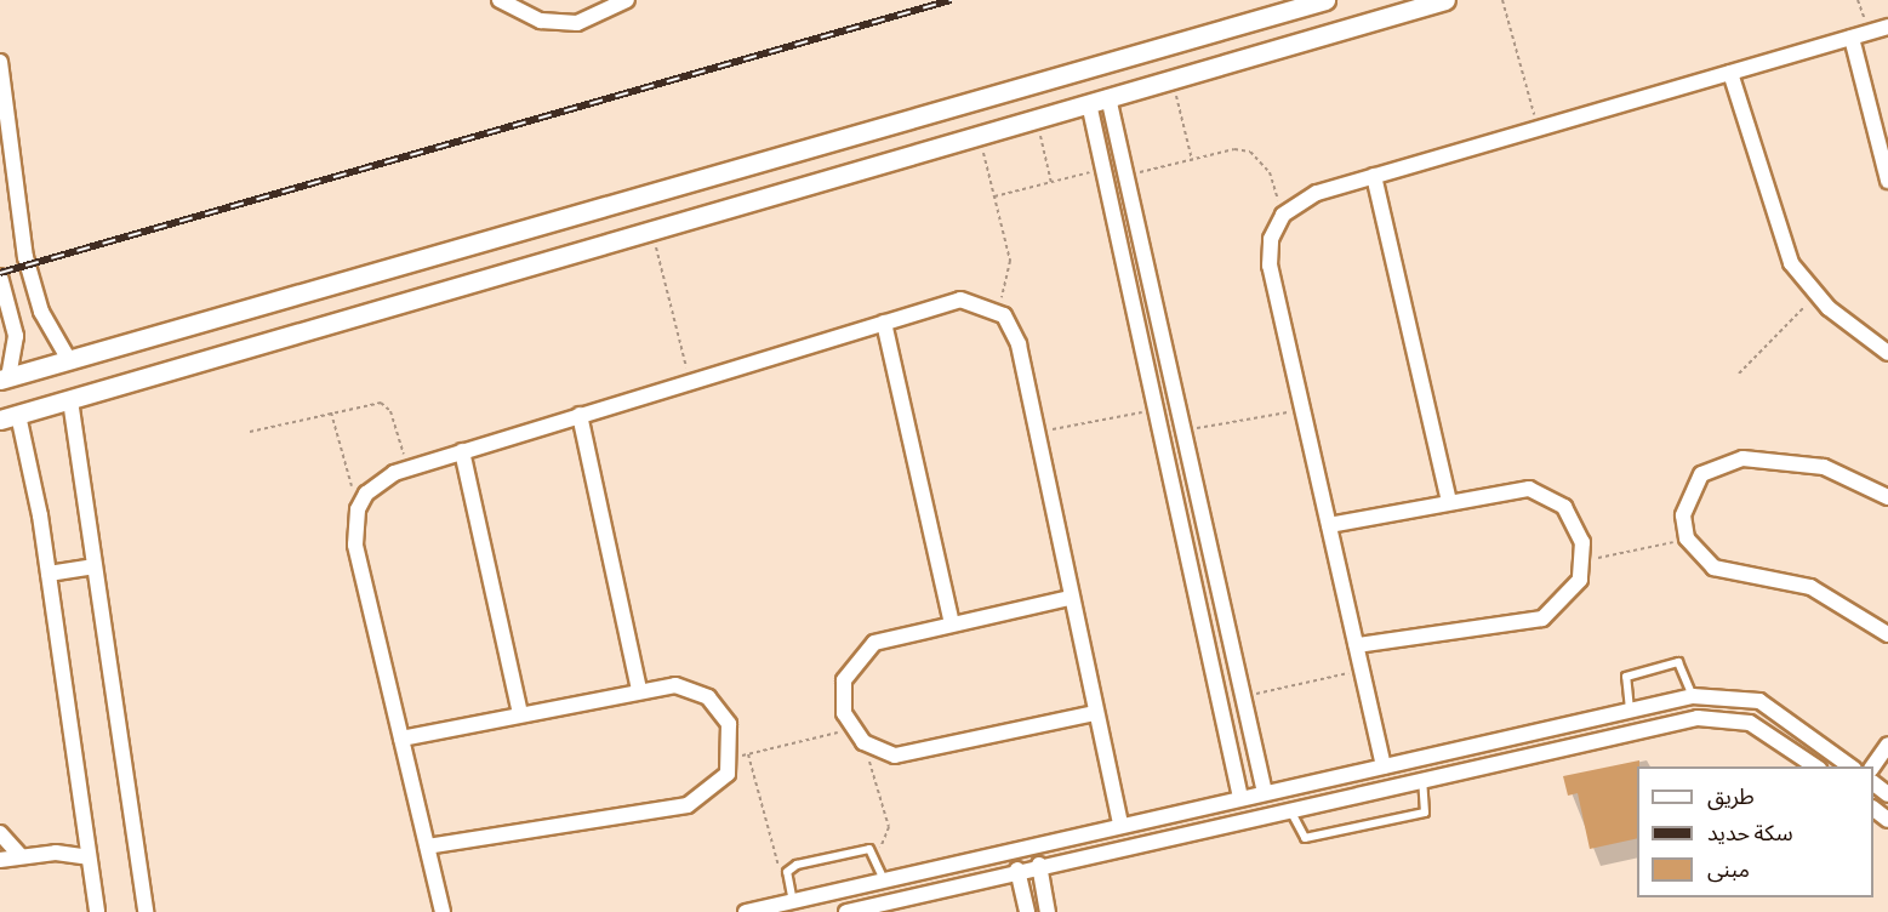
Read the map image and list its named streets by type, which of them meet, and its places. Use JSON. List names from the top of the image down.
{
  "legend": ["طريق", "سكة حديد", "مبنى"]
}
